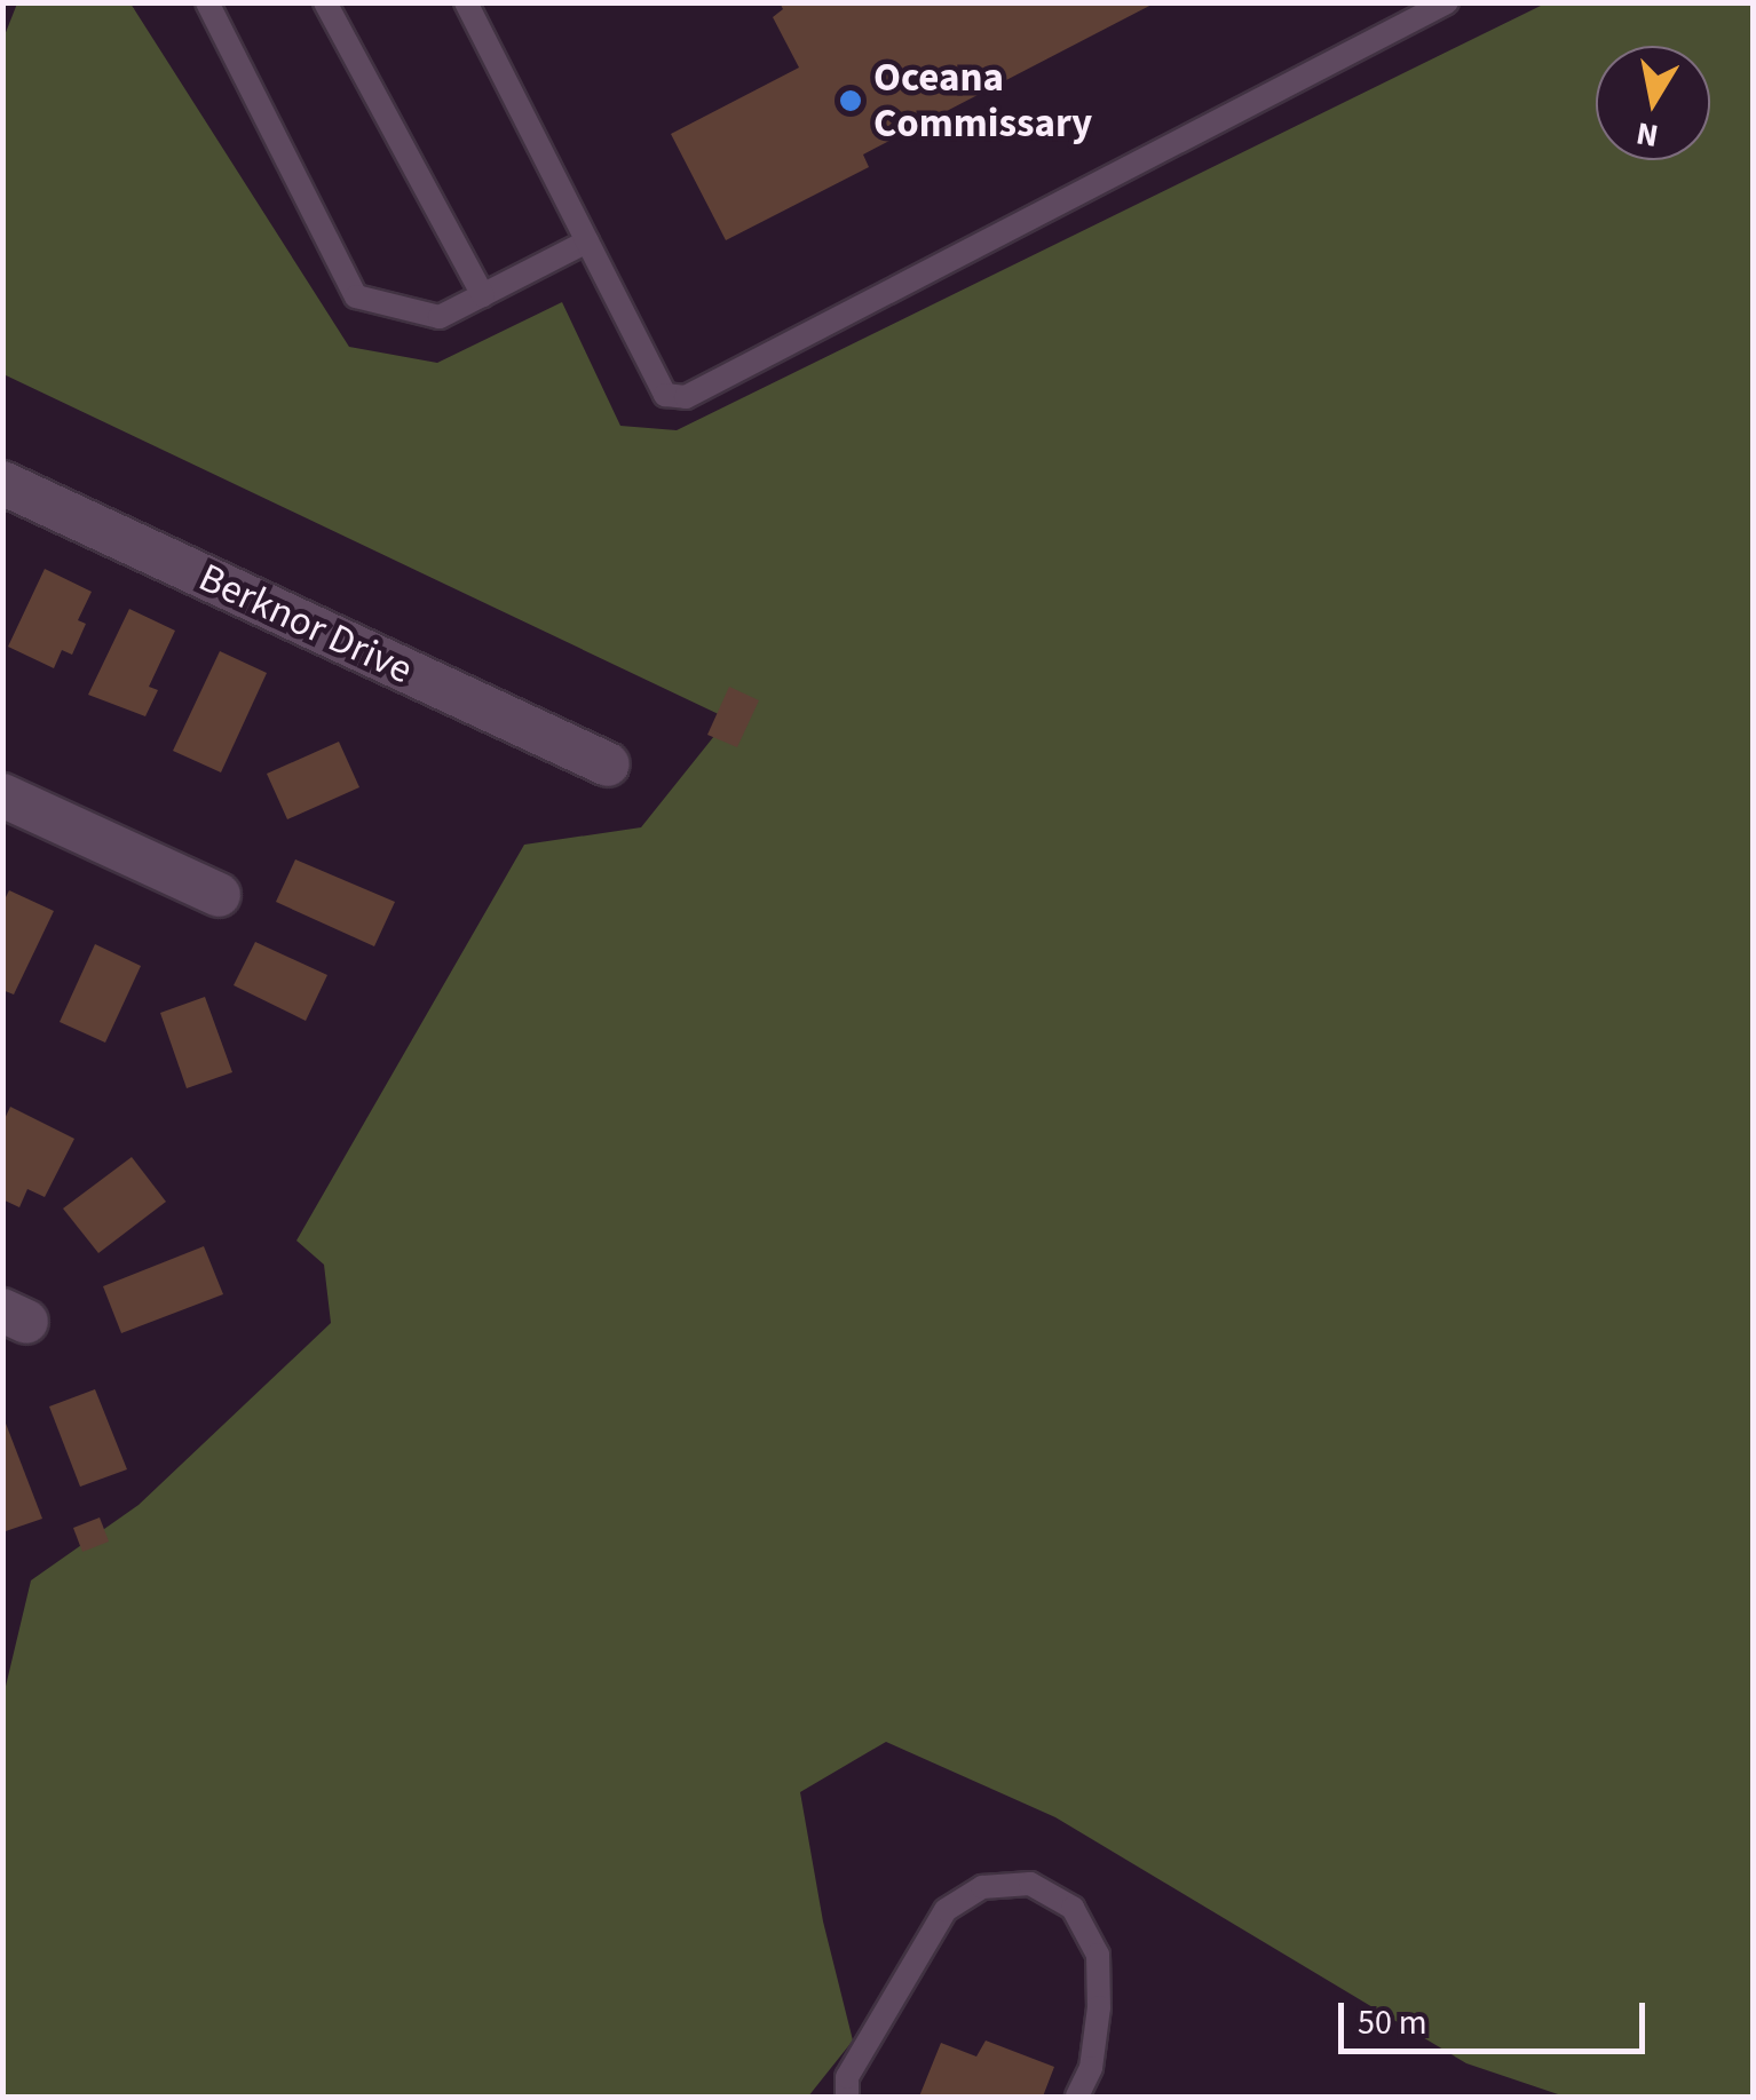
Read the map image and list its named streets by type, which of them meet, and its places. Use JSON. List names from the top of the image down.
{
  "streets": {
    "street": ["Berknor Drive"]
  },
  "places": ["Oceana Commissary"],
  "scale_bar": "50 m",
  "north": "bottom"
}
